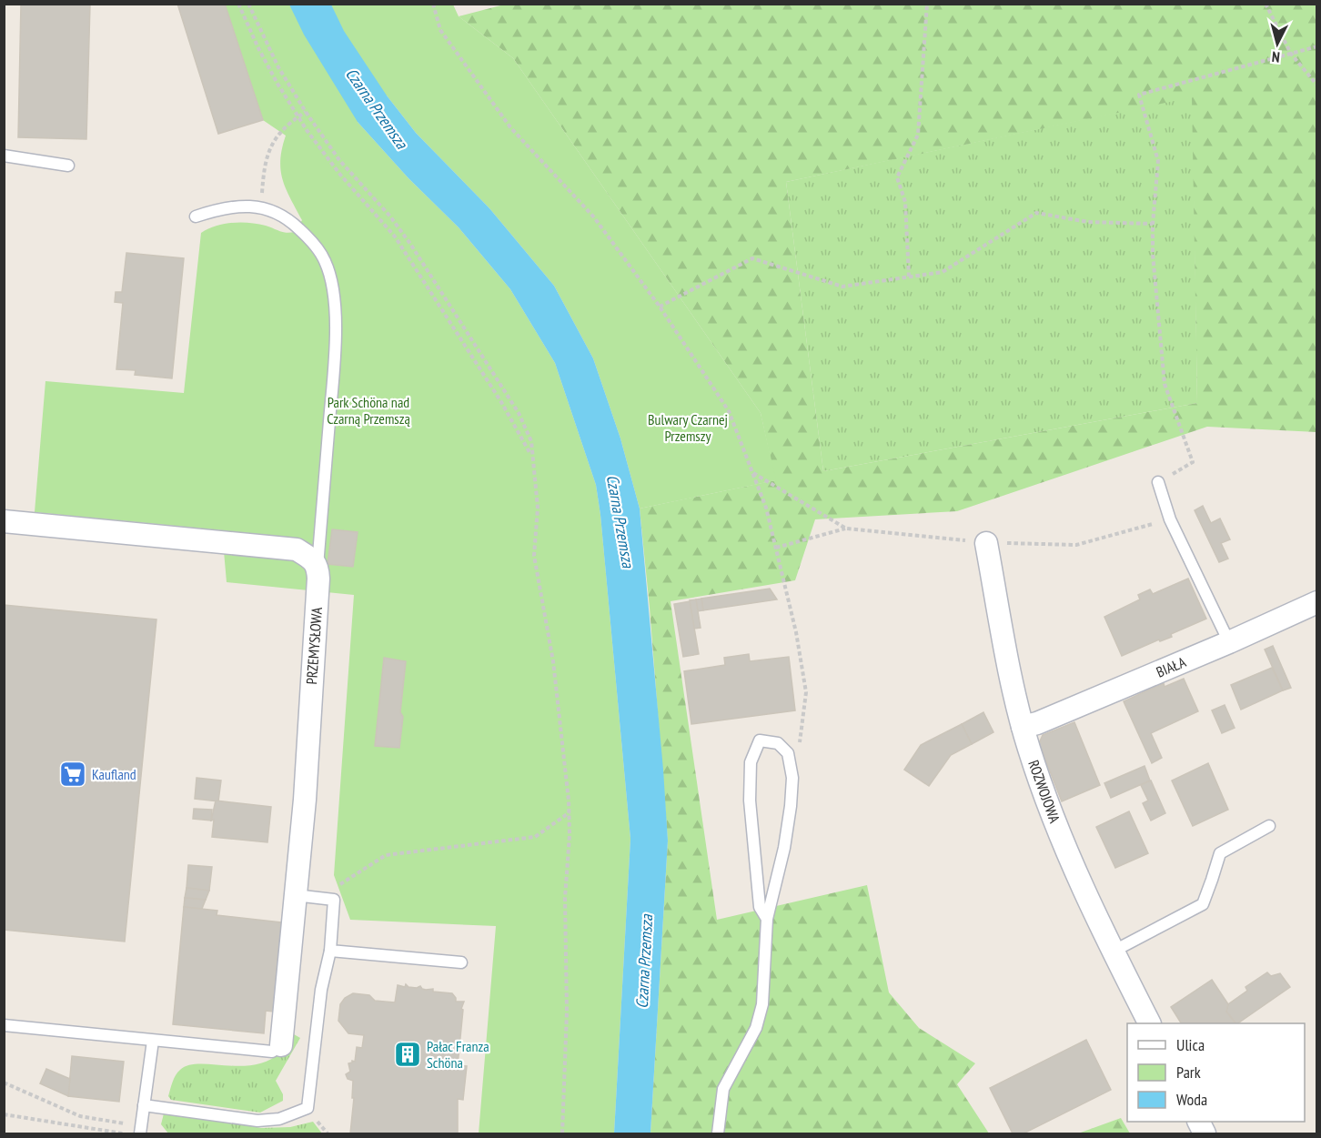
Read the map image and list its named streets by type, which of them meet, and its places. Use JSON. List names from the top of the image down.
{
  "streets": {
    "street": ["PRZEMYSŁOWA", "BIAŁA", "ROZWOJOWA"]
  },
  "crossings": [
    ["BIAŁA", "ROZWOJOWA"]
  ],
  "water": ["Czarna Przemsza"],
  "parks": ["Park Schöna nad Czarną Przemszą", "Bulwary Czarnej Przemszy"],
  "places": {
    "supermarket": ["Kaufland"],
    "building": ["Pałac Franza Schöna"]
  },
  "legend": ["Ulica", "Park", "Woda"],
  "north": "bottom"
}
